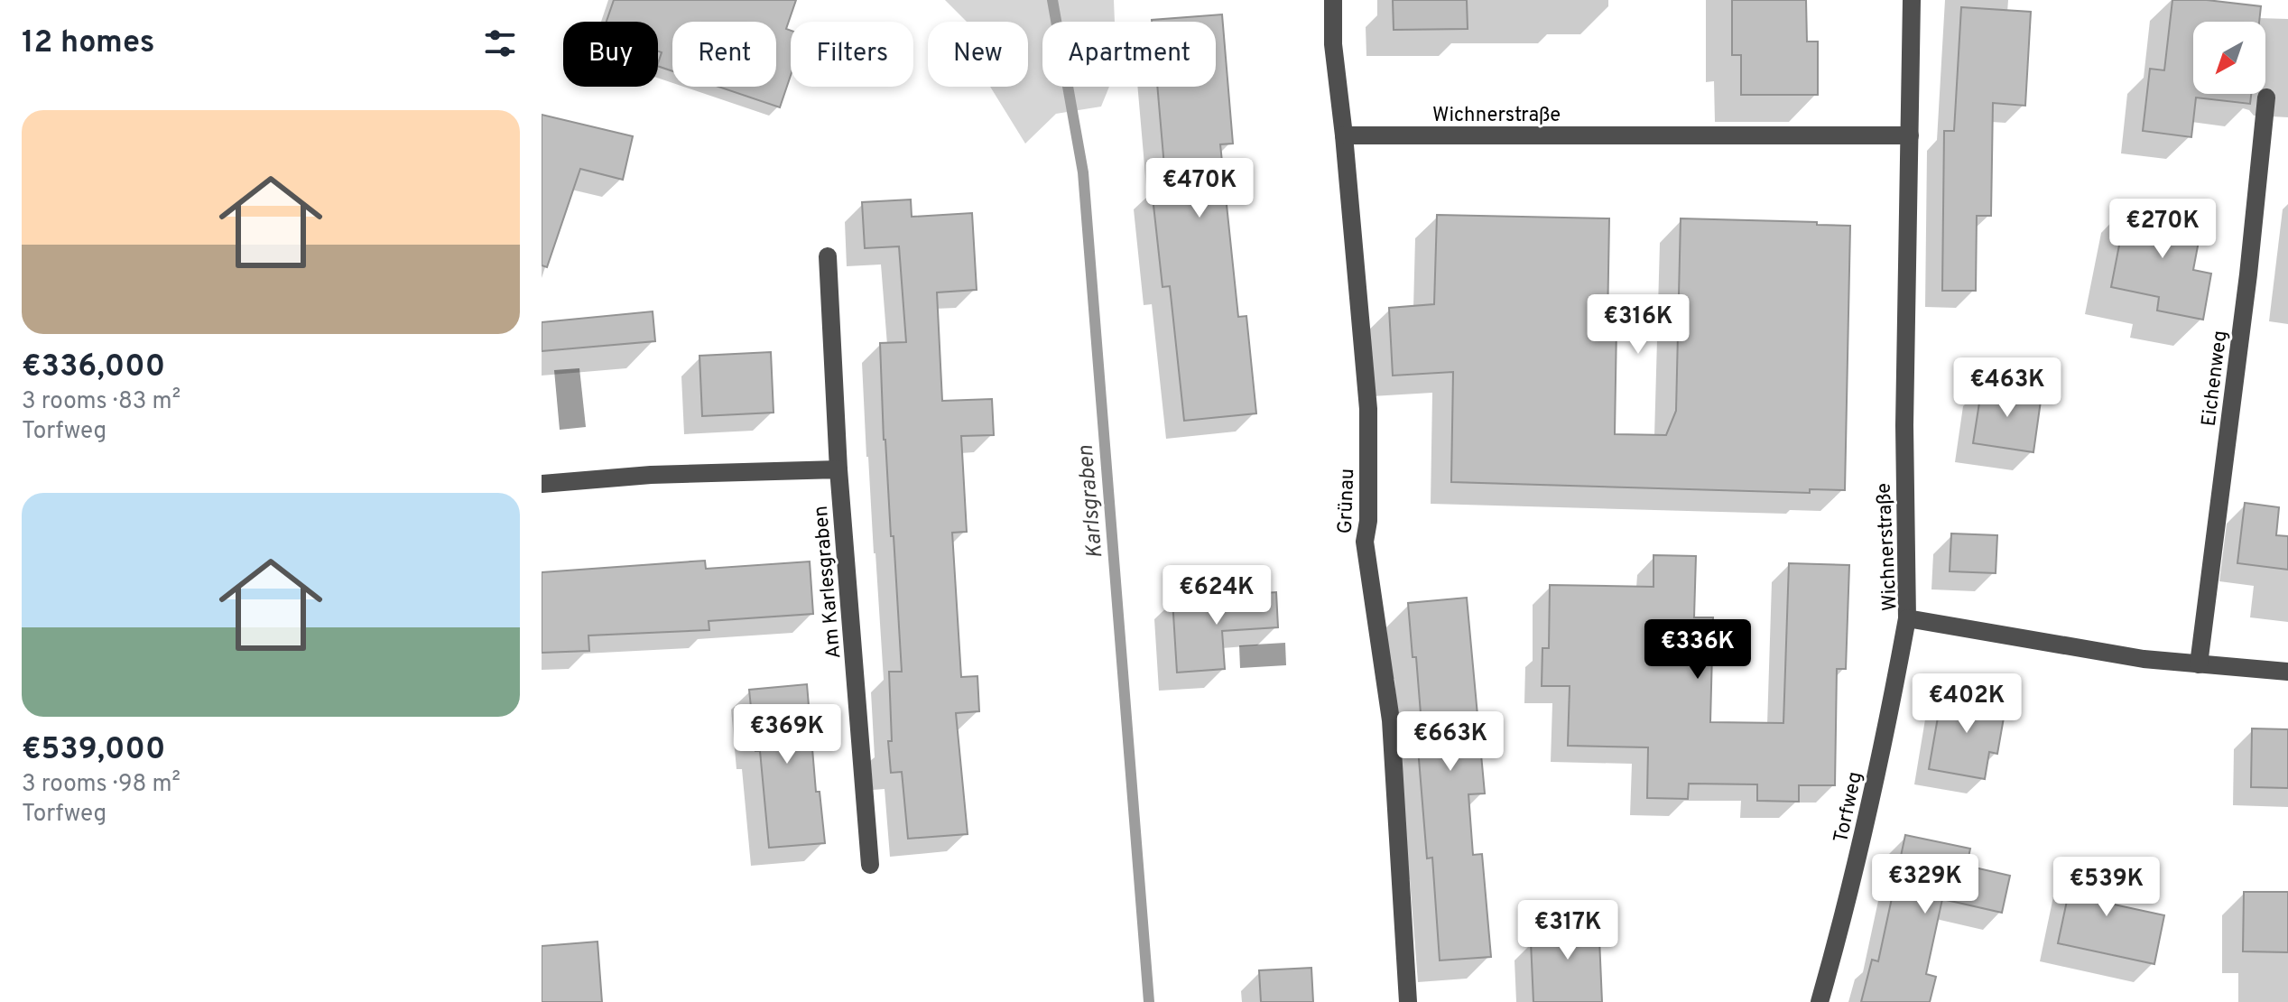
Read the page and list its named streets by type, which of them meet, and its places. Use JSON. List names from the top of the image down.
{
  "streets": {
    "street": [
      "Wichnerstraße",
      "Eichenweg",
      "Grünau",
      "Am Karlesgraben",
      "Torfweg"
    ]
  },
  "crossings": [
    ["Wichnerstraße", "Eichenweg"],
    ["Wichnerstraße", "Grünau"],
    ["Wichnerstraße", "Torfweg"]
  ],
  "water": ["Karlsgraben"],
  "north": "bottom left",
  "page": {
    "heading": "12 homes",
    "chip": [
      "Buy",
      "Rent",
      "Filters",
      "New",
      "Apartment"
    ],
    "list": [
      {
        "name": "€336,000",
        "note": "3 rooms · 83 m² · Torfweg"
      },
      {
        "name": "€539,000",
        "note": "3 rooms · 98 m² · Torfweg"
      }
    ],
    "price": [
      "€470K",
      "€270K",
      "€316K",
      "€463K",
      "€624K",
      "€336K",
      "€402K",
      "€369K",
      "€663K",
      "€329K",
      "€539K",
      "€317K"
    ]
  }
}
